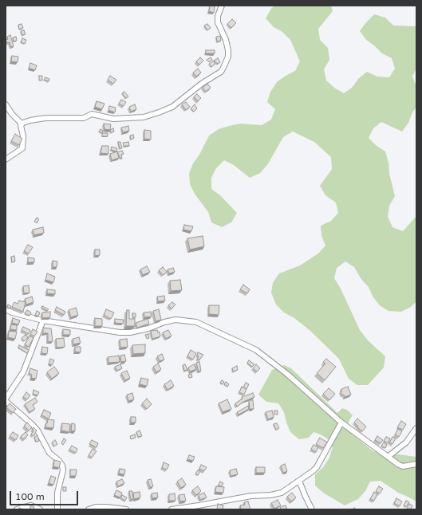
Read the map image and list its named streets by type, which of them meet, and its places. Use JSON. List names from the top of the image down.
{
  "scale_bar": "100 m"
}
